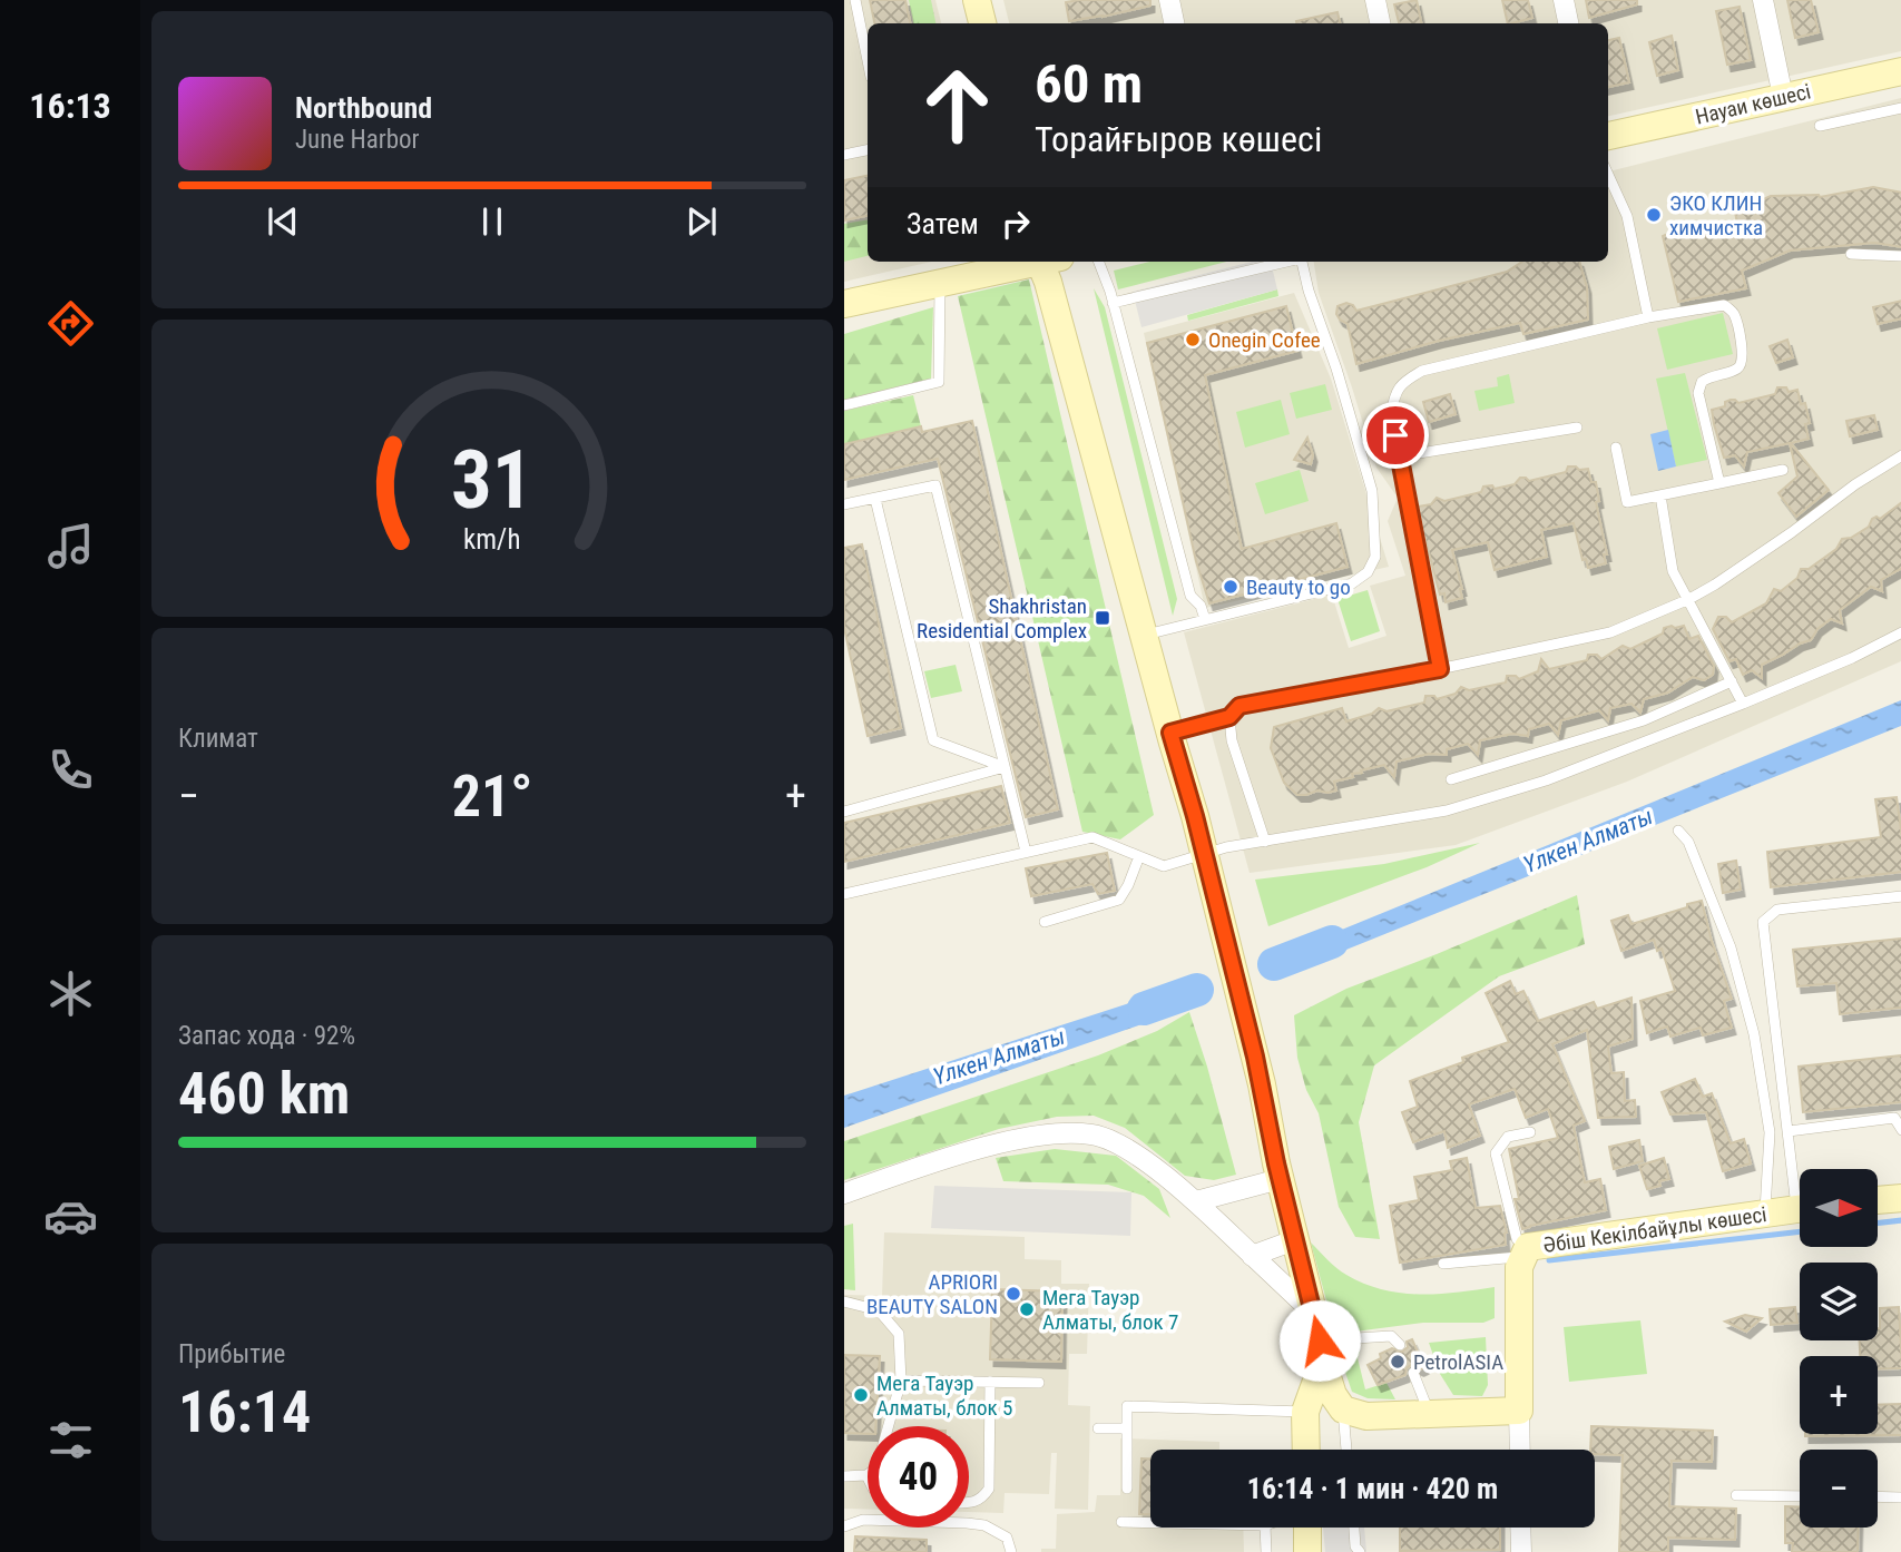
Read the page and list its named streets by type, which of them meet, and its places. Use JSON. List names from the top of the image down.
{
  "streets": {
    "street": ["Науаи көшесі", "Әбіш Кекілбайұлы көшесі"]
  },
  "water": ["Үлкен Алматы"],
  "places": {
    "other": [
      "ЭКО КЛИН химчистка",
      "Onegin Cofee",
      "Beauty to go",
      "APRIORI BEAUTY SALON",
      "Мега Тауэр Алматы, блок 7",
      "PetrolASIA",
      "Мега Тауэр Алматы, блок 5"
    ],
    "transit": ["Shakhristan Residential Complex"]
  },
  "north": "right",
  "page": {
    "tabs": "16:13",
    "turn": ["60 m", "Торайғыров көшесі"],
    "song": ["Northbound", "June Harbor"],
    "then": "Затем",
    "tile": [
      "Климат",
      ["Запас хода · 92%", "460 km"],
      ["Прибытие", "16:14"]
    ],
    "heat": ["−", "21°", "+"],
    "map_buttons": ["+", "−"],
    "limit": "40",
    "trip": "16:14 · 1 мин · 420 m",
    "gauge": ["31", "km/h"]
  }
}
